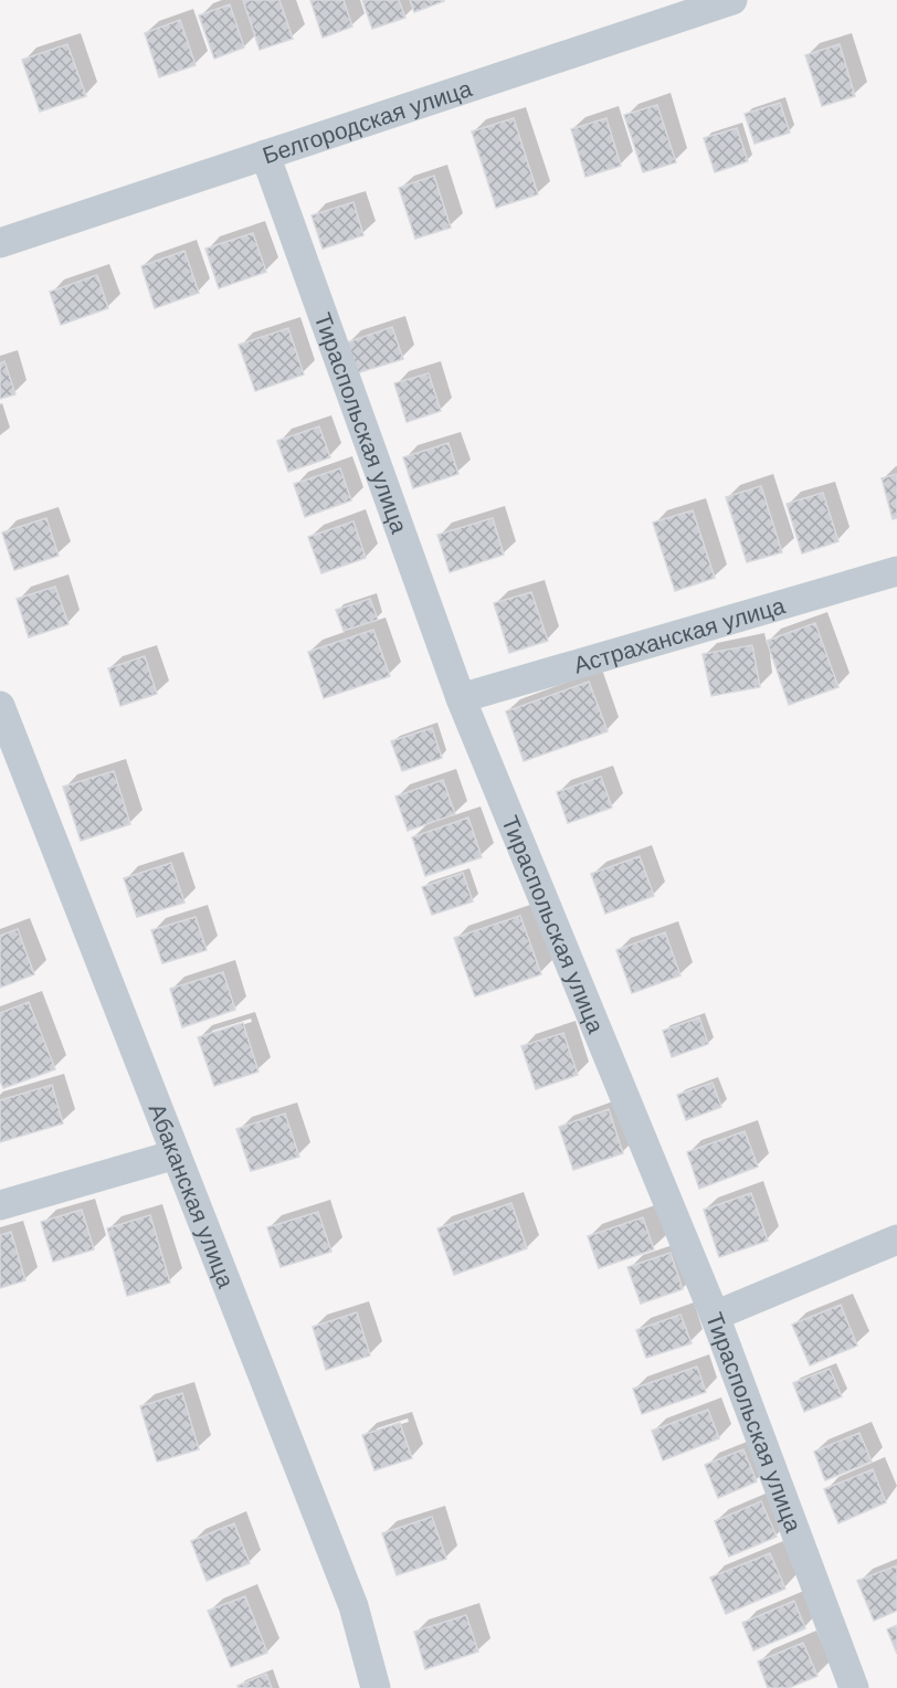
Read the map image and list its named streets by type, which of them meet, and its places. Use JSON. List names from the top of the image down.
{
  "streets": {
    "street": [
      "Белгородская улица",
      "Тираспольская улица",
      "Астраханская улица",
      "Абаканская улица"
    ]
  },
  "crossings": [
    ["Белгородская улица", "Тираспольская улица"],
    ["Тираспольская улица", "Астраханская улица"]
  ]
}
